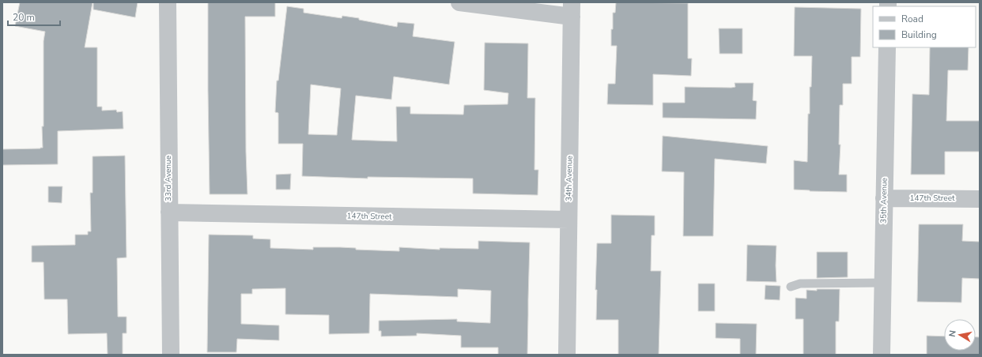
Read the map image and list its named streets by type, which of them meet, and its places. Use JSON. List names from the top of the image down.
{
  "streets": {
    "street": [
      "33rd Avenue",
      "34th Avenue",
      "147th Street",
      "35th Avenue"
    ]
  },
  "crossings": [
    ["33rd Avenue", "147th Street"],
    ["34th Avenue", "147th Street"],
    ["147th Street", "35th Avenue"]
  ],
  "legend": ["Road", "Building"],
  "scale_bar": "20 m",
  "north": "left"
}
